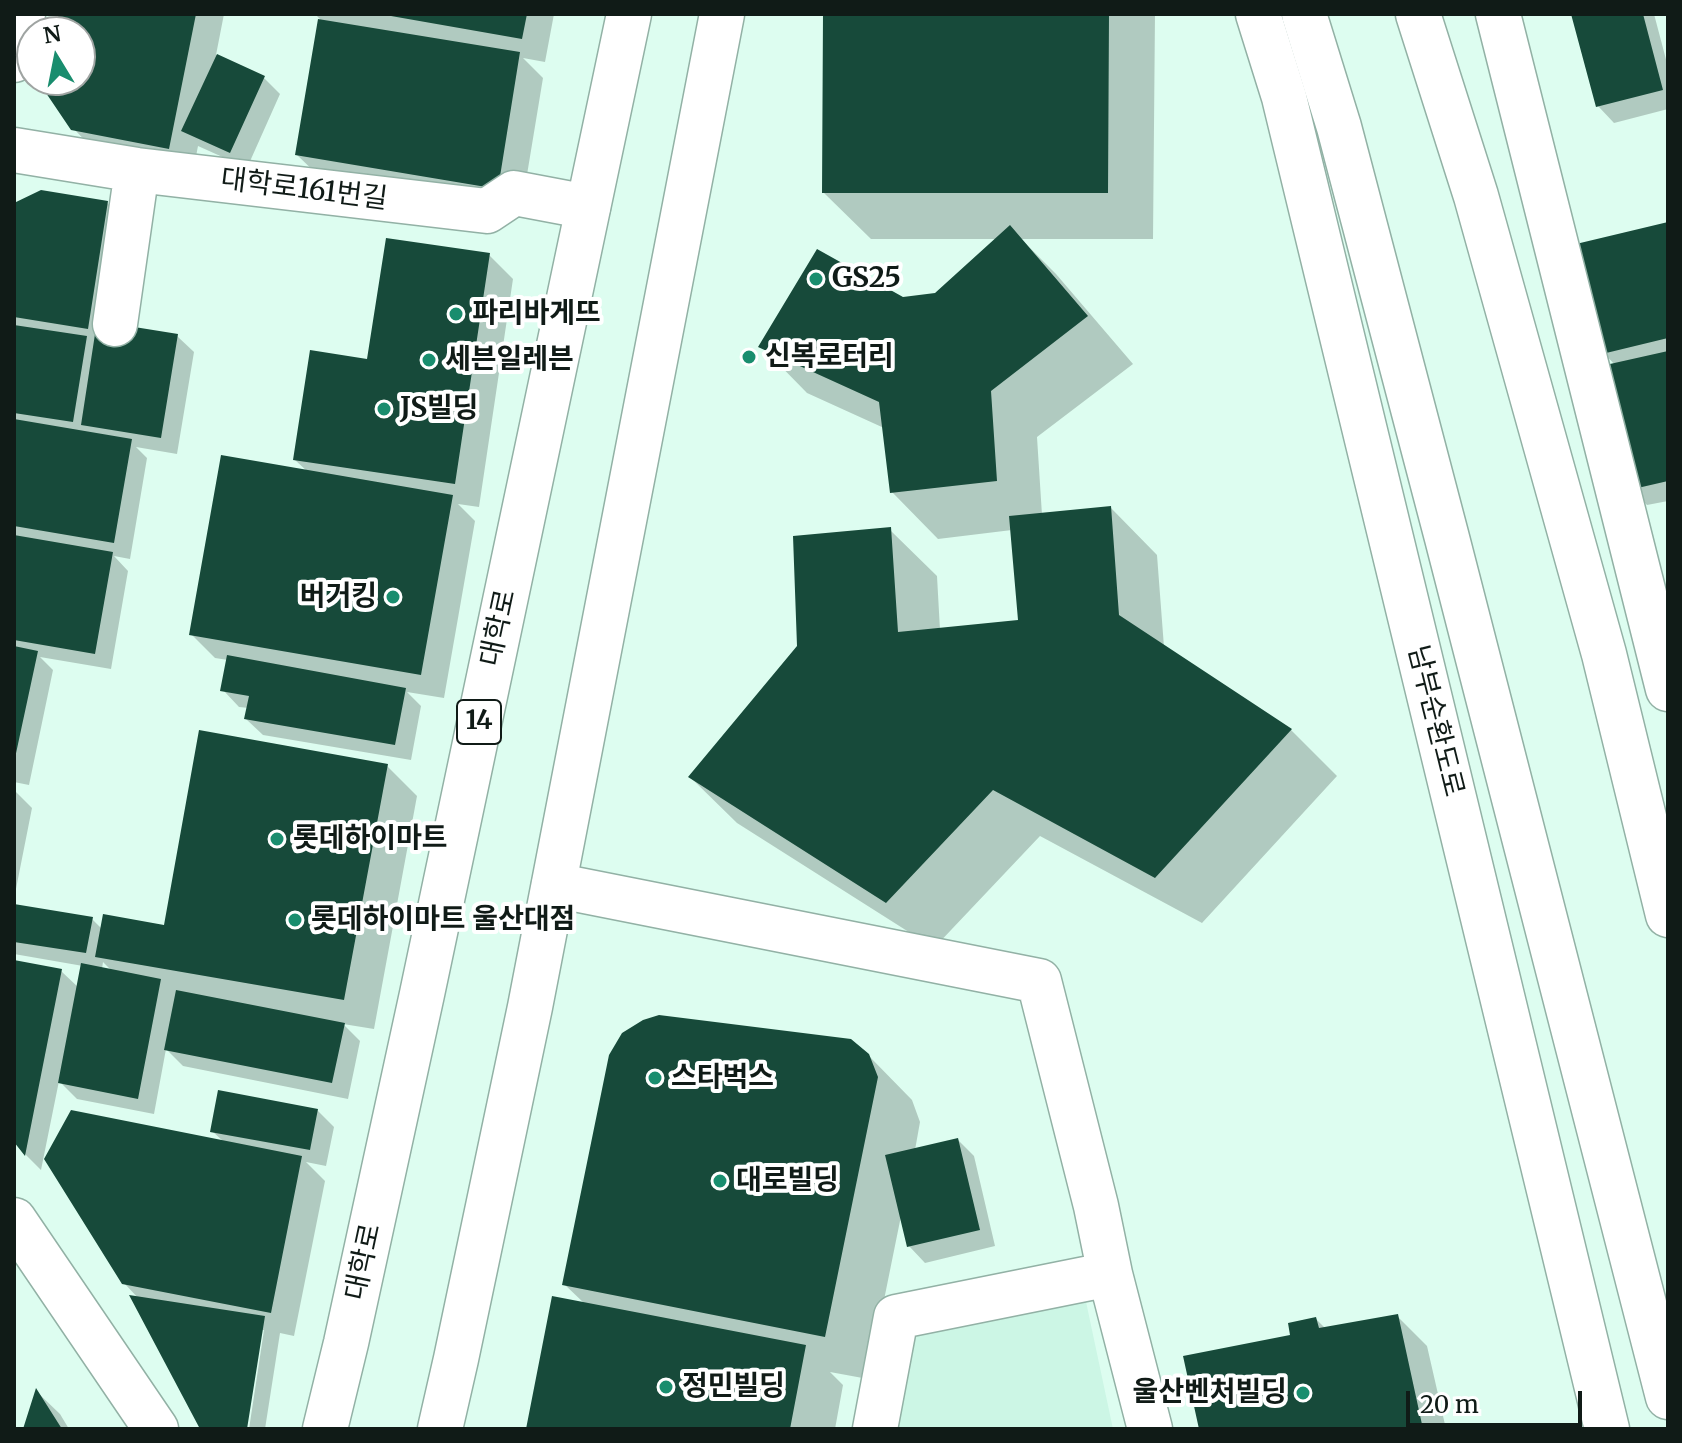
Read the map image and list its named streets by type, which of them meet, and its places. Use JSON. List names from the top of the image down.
{
  "streets": {
    "main road": [
      "대학로161번길",
      "대학로",
      "남부순환도로",
      "14"
    ]
  },
  "crossings": [
    ["대학로161번길", "대학로"]
  ],
  "places": [
    "GS25",
    "파리바게뜨",
    "신복로터리",
    "세븐일레븐",
    "JS빌딩",
    "버거킹",
    "롯데하이마트",
    "롯데하이마트 울산대점",
    "스타벅스",
    "대로빌딩",
    "정민빌딩",
    "울산벤처빌딩"
  ],
  "scale_bar": "20 m",
  "north": "top"
}
